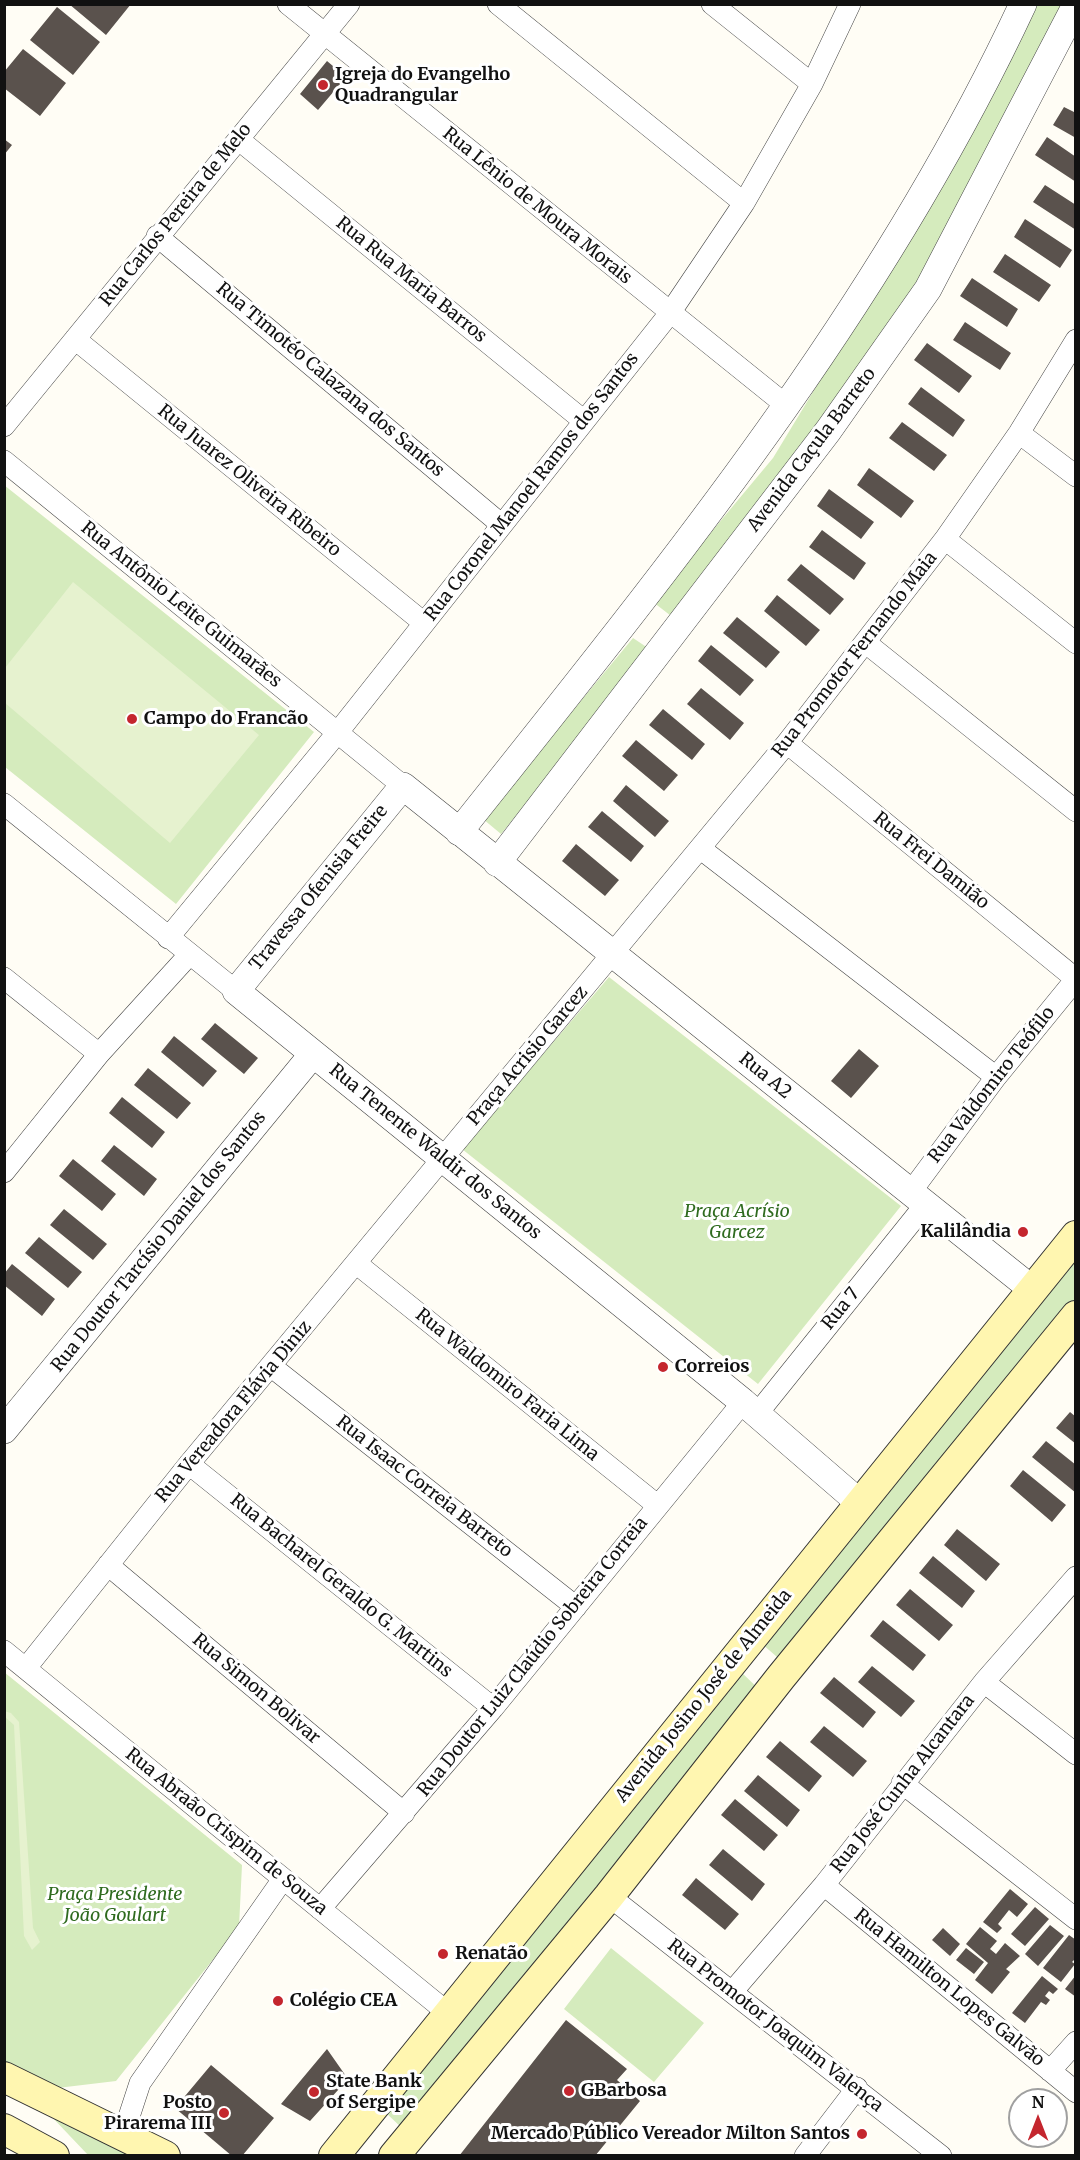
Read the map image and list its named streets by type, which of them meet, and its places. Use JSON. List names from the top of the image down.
{
  "streets": {
    "main road": ["Avenida Josino José de Almeida"],
    "street": [
      "Rua Lênio de Moura Morais",
      "Rua Carlos Pereira de Melo",
      "Rua Rua Maria Barros",
      "Rua Timotéo Calazana dos Santos",
      "Avenida Caçula Barreto",
      "Rua Juarez Oliveira Ribeiro",
      "Rua Coronel Manoel Ramos dos Santos",
      "Rua Antônio Leite Guimarães",
      "Rua Promotor Fernando Maia",
      "Rua Frei Damião",
      "Travessa Ofenisia Freire",
      "Praça Acrisio Garcez",
      "Rua A2",
      "Rua Valdomiro Teófilo",
      "Rua Tenente Waldir dos Santos",
      "Rua Doutor Tarcísio Daniel dos Santos",
      "Rua 7",
      "Rua Waldomiro Faria Lima",
      "Rua Vereadora Flávia Diniz",
      "Rua Isaac Correia Barreto",
      "Rua Bacharel Geraldo G. Martins",
      "Rua Doutor Luiz Claúdio Sobreira Correia",
      "Rua Simon Bolivar",
      "Rua José Cunha Alcantara",
      "Rua Abraão Crispim de Souza",
      "Rua Hamilton Lopes Galvão",
      "Rua Promotor Joaquim Valença"
    ]
  },
  "crossings": [
    ["Rua Lênio de Moura Morais", "Rua Carlos Pereira de Melo"],
    ["Rua Lênio de Moura Morais", "Rua Coronel Manoel Ramos dos Santos"],
    ["Rua Carlos Pereira de Melo", "Rua Rua Maria Barros"],
    ["Rua Carlos Pereira de Melo", "Rua Timotéo Calazana dos Santos"],
    ["Rua Carlos Pereira de Melo", "Rua Juarez Oliveira Ribeiro"],
    ["Rua Rua Maria Barros", "Rua Coronel Manoel Ramos dos Santos"],
    ["Rua Timotéo Calazana dos Santos", "Rua Coronel Manoel Ramos dos Santos"],
    ["Avenida Caçula Barreto", "Rua Antônio Leite Guimarães"],
    ["Avenida Caçula Barreto", "Rua A2"],
    ["Rua Juarez Oliveira Ribeiro", "Rua Coronel Manoel Ramos dos Santos"],
    ["Rua Coronel Manoel Ramos dos Santos", "Rua Antônio Leite Guimarães"],
    ["Rua Coronel Manoel Ramos dos Santos", "Rua Tenente Waldir dos Santos"],
    ["Rua Antônio Leite Guimarães", "Travessa Ofenisia Freire"],
    ["Rua Antônio Leite Guimarães", "Rua A2"],
    ["Rua Promotor Fernando Maia", "Rua Frei Damião"],
    ["Rua Promotor Fernando Maia", "Praça Acrisio Garcez"],
    ["Rua Promotor Fernando Maia", "Rua A2"],
    ["Rua Frei Damião", "Rua Valdomiro Teófilo"],
    ["Travessa Ofenisia Freire", "Rua Tenente Waldir dos Santos"],
    ["Praça Acrisio Garcez", "Rua A2"],
    ["Praça Acrisio Garcez", "Rua Tenente Waldir dos Santos"],
    ["Praça Acrisio Garcez", "Rua Vereadora Flávia Diniz"],
    ["Rua A2", "Rua Valdomiro Teófilo"],
    ["Rua A2", "Rua 7"],
    ["Rua A2", "Avenida Josino José de Almeida"],
    ["Rua Valdomiro Teófilo", "Rua 7"],
    ["Rua Tenente Waldir dos Santos", "Rua Doutor Tarcísio Daniel dos Santos"],
    ["Rua Tenente Waldir dos Santos", "Rua 7"],
    ["Rua Tenente Waldir dos Santos", "Rua Vereadora Flávia Diniz"],
    ["Rua Tenente Waldir dos Santos", "Rua Doutor Luiz Claúdio Sobreira Correia"],
    ["Rua Tenente Waldir dos Santos", "Avenida Josino José de Almeida"],
    ["Rua 7", "Rua Doutor Luiz Claúdio Sobreira Correia"],
    ["Rua Waldomiro Faria Lima", "Rua Vereadora Flávia Diniz"],
    ["Rua Waldomiro Faria Lima", "Rua Doutor Luiz Claúdio Sobreira Correia"],
    ["Rua Vereadora Flávia Diniz", "Rua Isaac Correia Barreto"],
    ["Rua Vereadora Flávia Diniz", "Rua Bacharel Geraldo G. Martins"],
    ["Rua Vereadora Flávia Diniz", "Rua Simon Bolivar"],
    ["Rua Vereadora Flávia Diniz", "Rua Abraão Crispim de Souza"],
    ["Rua Isaac Correia Barreto", "Rua Doutor Luiz Claúdio Sobreira Correia"],
    ["Rua Bacharel Geraldo G. Martins", "Rua Doutor Luiz Claúdio Sobreira Correia"],
    ["Rua Doutor Luiz Claúdio Sobreira Correia", "Rua Simon Bolivar"],
    ["Rua Doutor Luiz Claúdio Sobreira Correia", "Rua Abraão Crispim de Souza"],
    ["Avenida Josino José de Almeida", "Rua Abraão Crispim de Souza"],
    ["Rua José Cunha Alcantara", "Rua Hamilton Lopes Galvão"],
    ["Rua José Cunha Alcantara", "Rua Promotor Joaquim Valença"]
  ],
  "parks": ["Praça Acrísio Garcez", "Praça Presidente João Goulart"],
  "places": [
    "Igreja do Evangelho Quadrangular",
    "Campo do Francão",
    "Kalilândia",
    "Correios",
    "Renatão",
    "Colégio CEA",
    "GBarbosa",
    "State Bank of Sergipe",
    "Posto Pirarema III",
    "Mercado Público Vereador Milton Santos"
  ],
  "north": "top"
}
